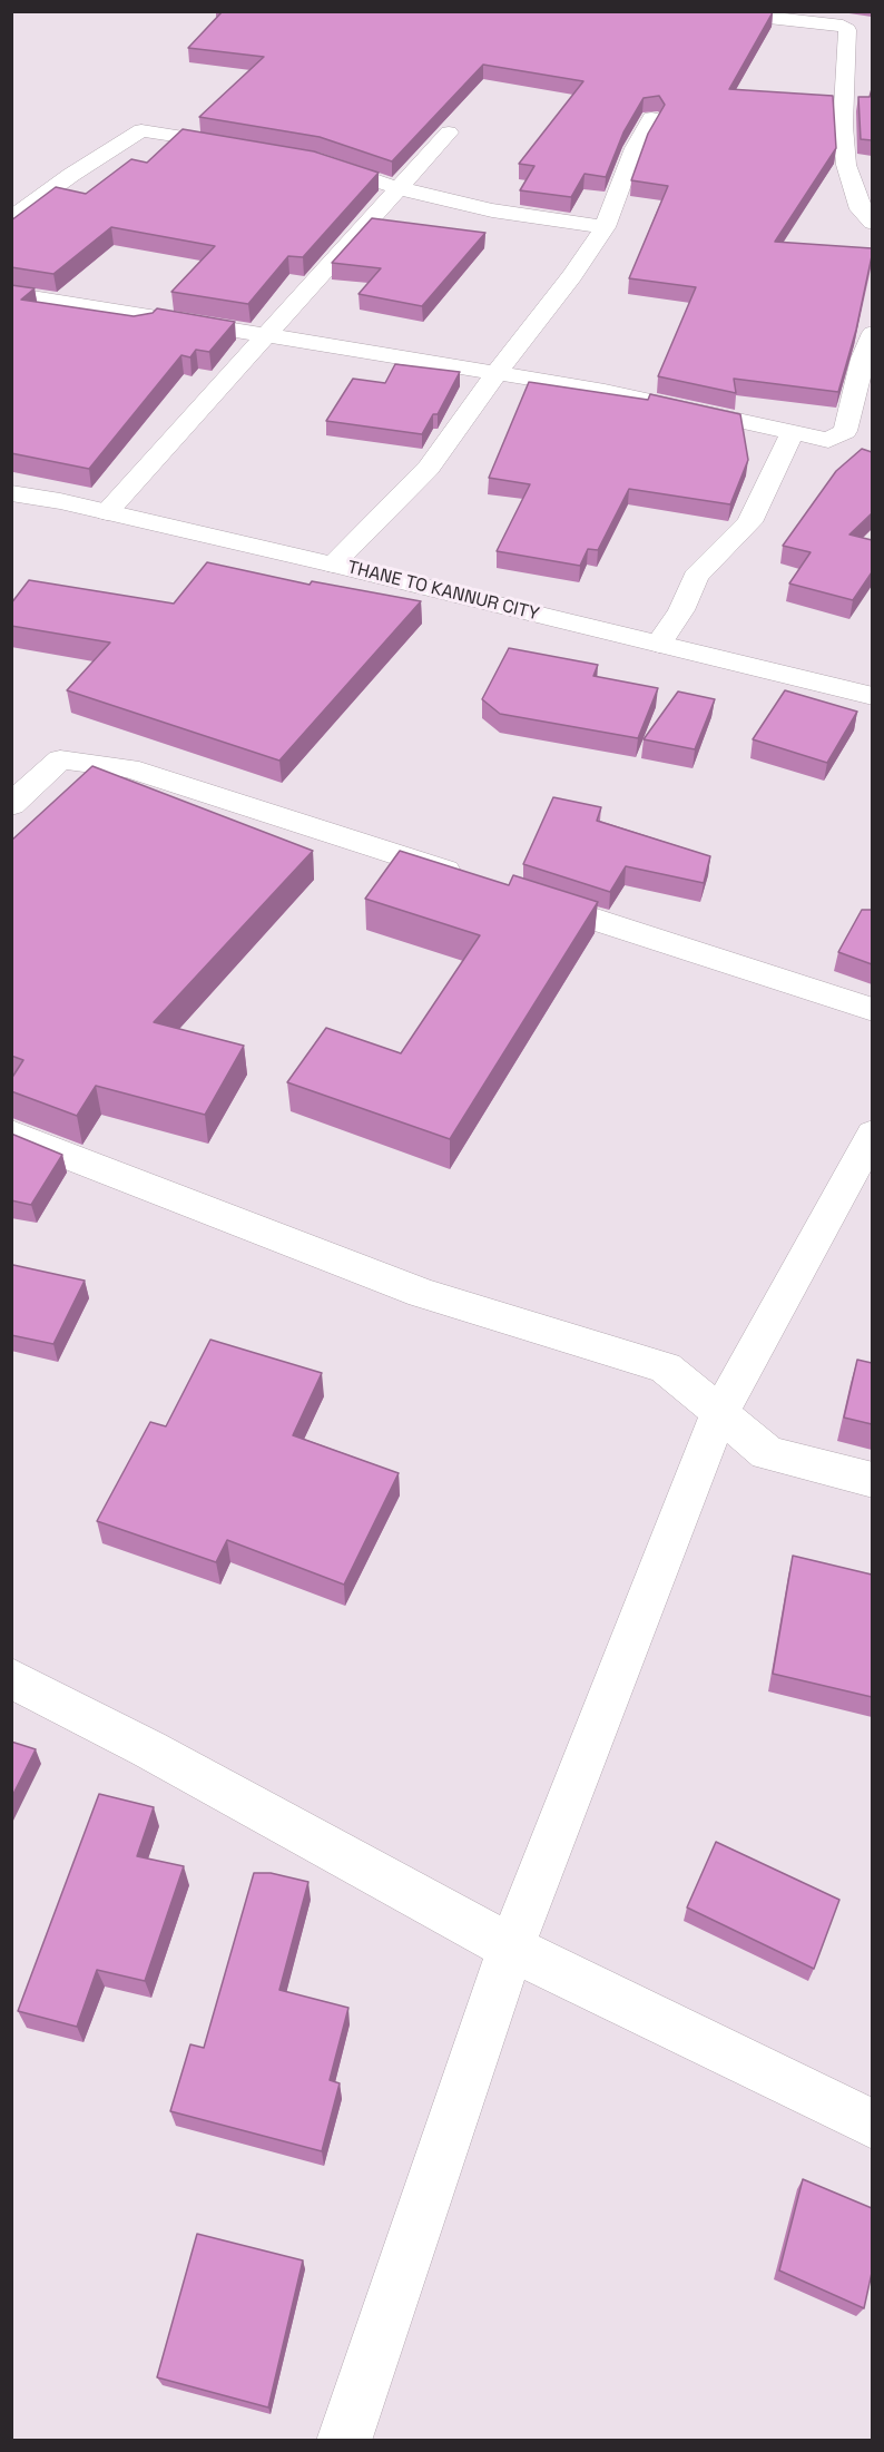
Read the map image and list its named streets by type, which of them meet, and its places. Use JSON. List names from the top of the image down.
{
  "streets": {
    "street": ["THANE TO KANNUR CITY"]
  }
}
